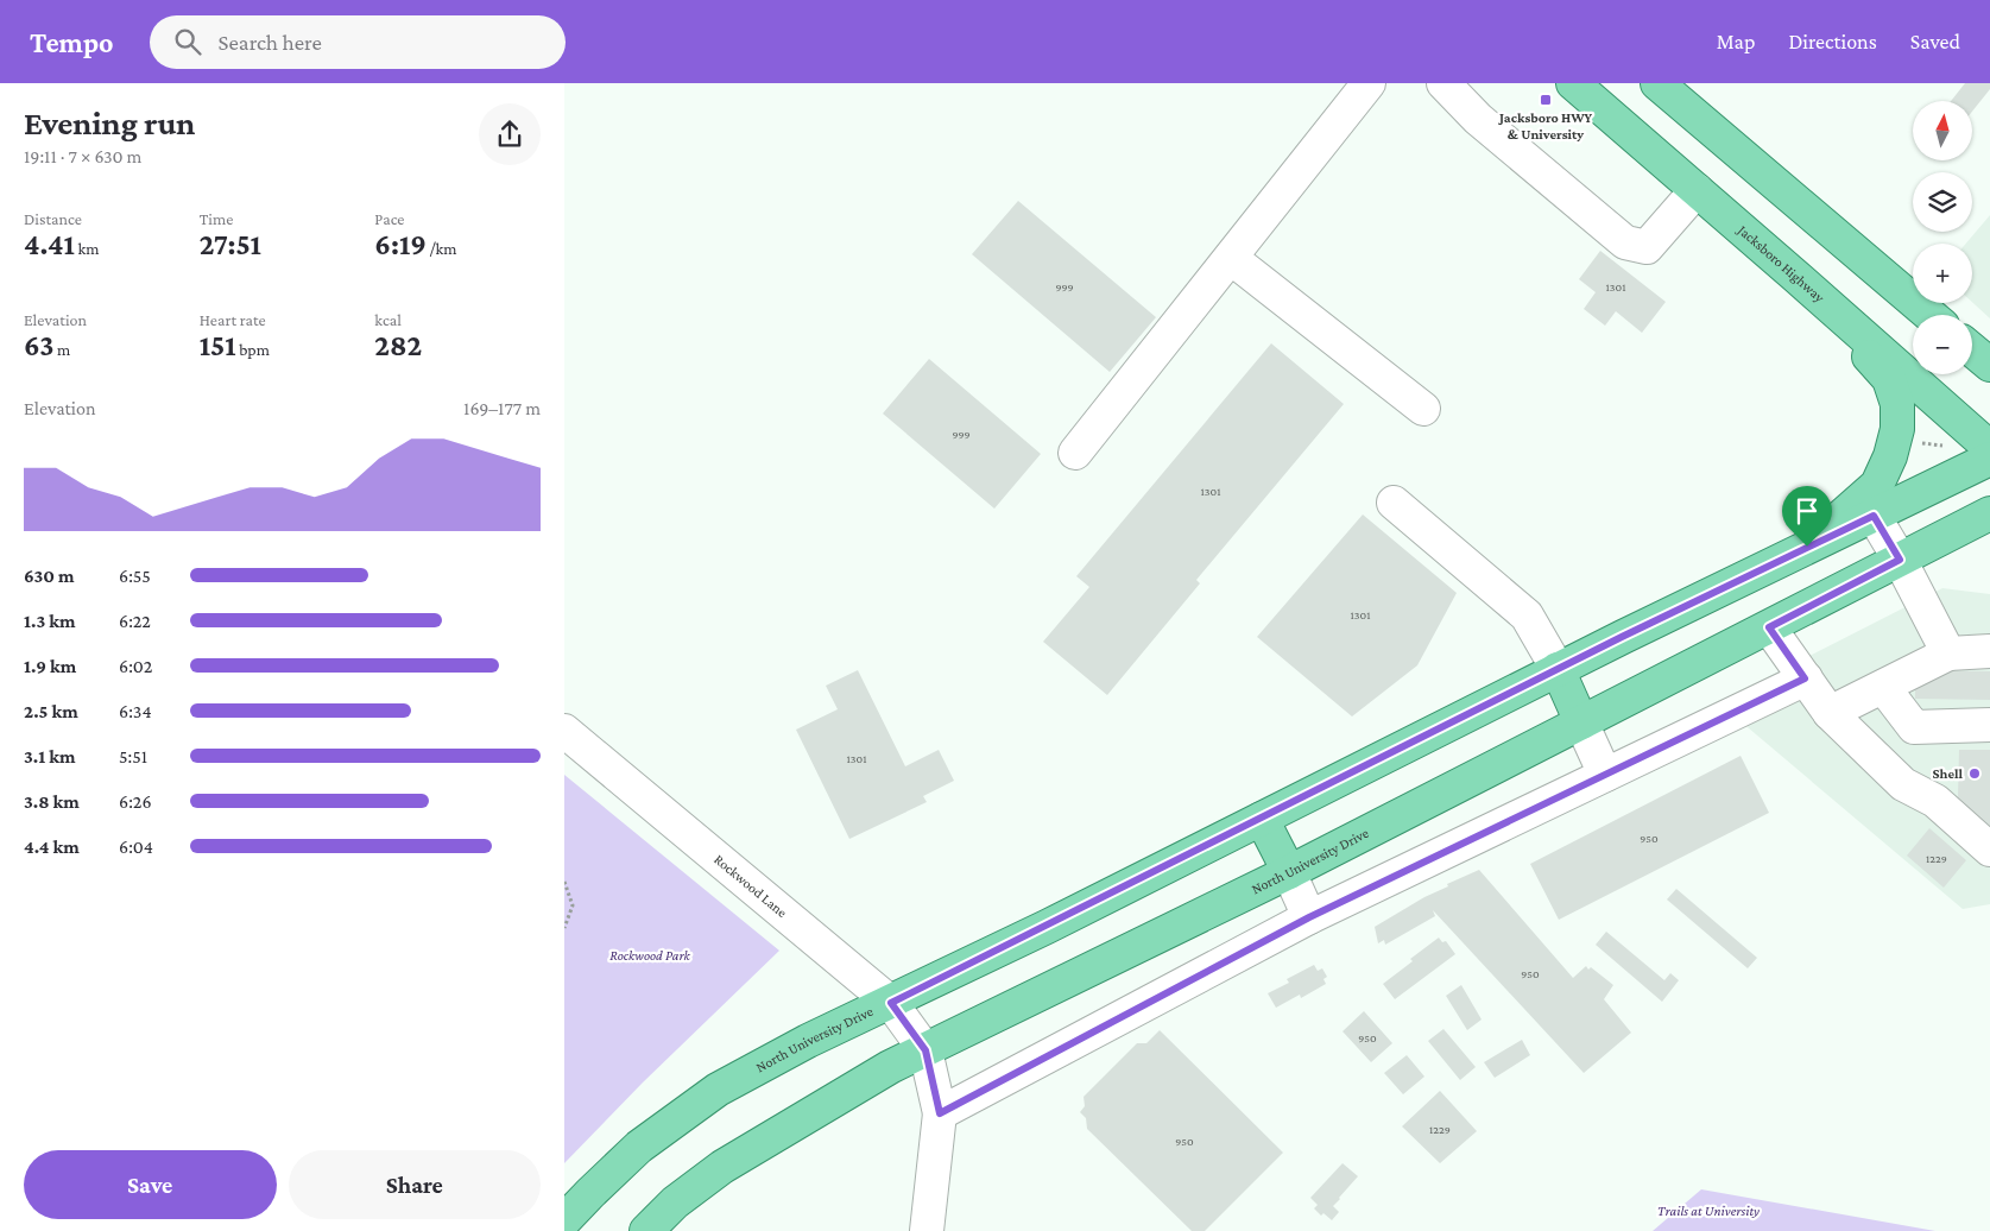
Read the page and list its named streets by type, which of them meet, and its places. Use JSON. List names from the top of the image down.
{
  "streets": {
    "main road": ["Jacksboro Highway", "North University Drive"],
    "street": ["Rockwood Lane"]
  },
  "crossings": [
    ["North University Drive", "Rockwood Lane"]
  ],
  "parks": ["Rockwood Park", "Trails at University"],
  "places": {
    "transit": ["Jacksboro HWY & University"],
    "other": ["Shell"]
  },
  "house_numbers": [
    "999",
    "1301",
    "999",
    "1301",
    "1301",
    "1301",
    "950",
    "1229",
    "950",
    "950",
    "1229",
    "950"
  ],
  "north": "top",
  "page": {
    "header": "Tempo",
    "search": "Search here",
    "nav": ["Map", "Directions", "Saved"],
    "heading": ["Evening run", "19:11 · 7 × 630 m"],
    "map_buttons": ["+", "−"],
    "stats": [
      ["Distance", "4.41 km"],
      ["Time", "27:51"],
      ["Pace", "6:19 /km"],
      ["Elevation", "63 m"],
      ["Heart rate", "151 bpm"],
      ["kcal", "282"]
    ],
    "chart": ["Elevation", "169–177 m"],
    "list": [
      {
        "name": "630 m",
        "note": "6:55"
      },
      {
        "name": "1.3 km",
        "note": "6:22"
      },
      {
        "name": "1.9 km",
        "note": "6:02"
      },
      {
        "name": "2.5 km",
        "note": "6:34"
      },
      {
        "name": "3.1 km",
        "note": "5:51"
      },
      {
        "name": "3.8 km",
        "note": "6:26"
      },
      {
        "name": "4.4 km",
        "note": "6:04"
      }
    ],
    "buttons": ["Save", "Share"]
  }
}
